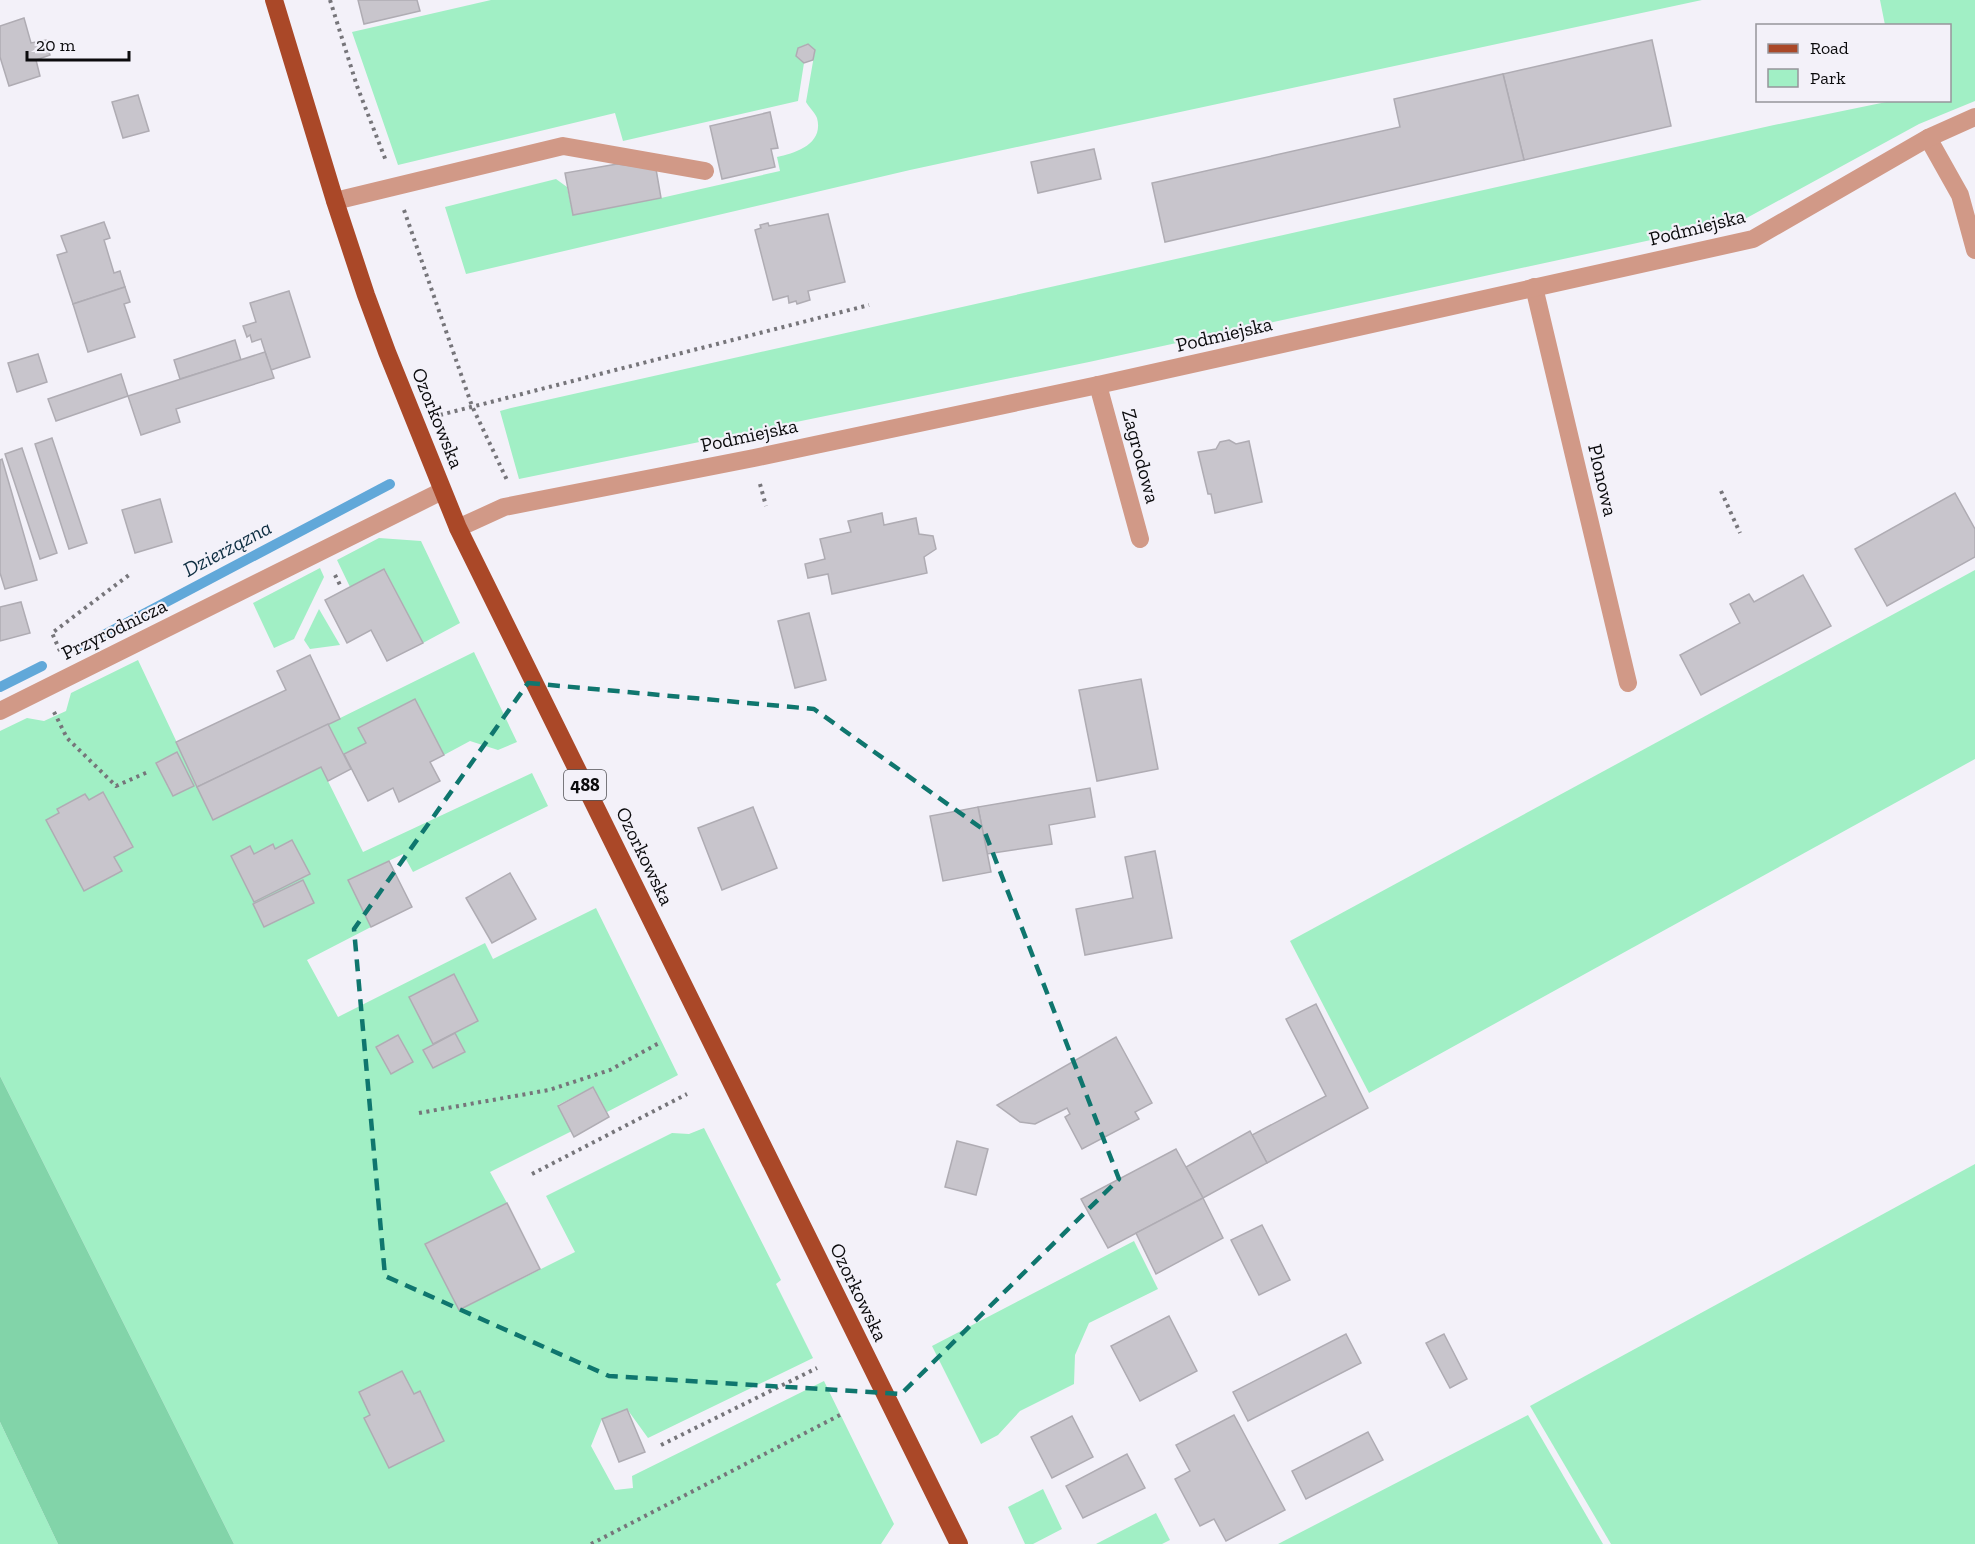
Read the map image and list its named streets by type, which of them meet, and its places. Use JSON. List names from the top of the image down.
{
  "streets": {
    "main road": ["Ozorkowska", "488"],
    "street": [
      "Podmiejska",
      "Zagrodowa",
      "Plonowa",
      "Przyrodnicza"
    ]
  },
  "crossings": [
    ["Podmiejska", "Ozorkowska"],
    ["Podmiejska", "Zagrodowa"],
    ["Podmiejska", "Plonowa"],
    ["Ozorkowska", "Przyrodnicza"]
  ],
  "water": ["Dzierżązna"],
  "legend": ["Road", "Park"],
  "scale_bar": "20 m"
}
